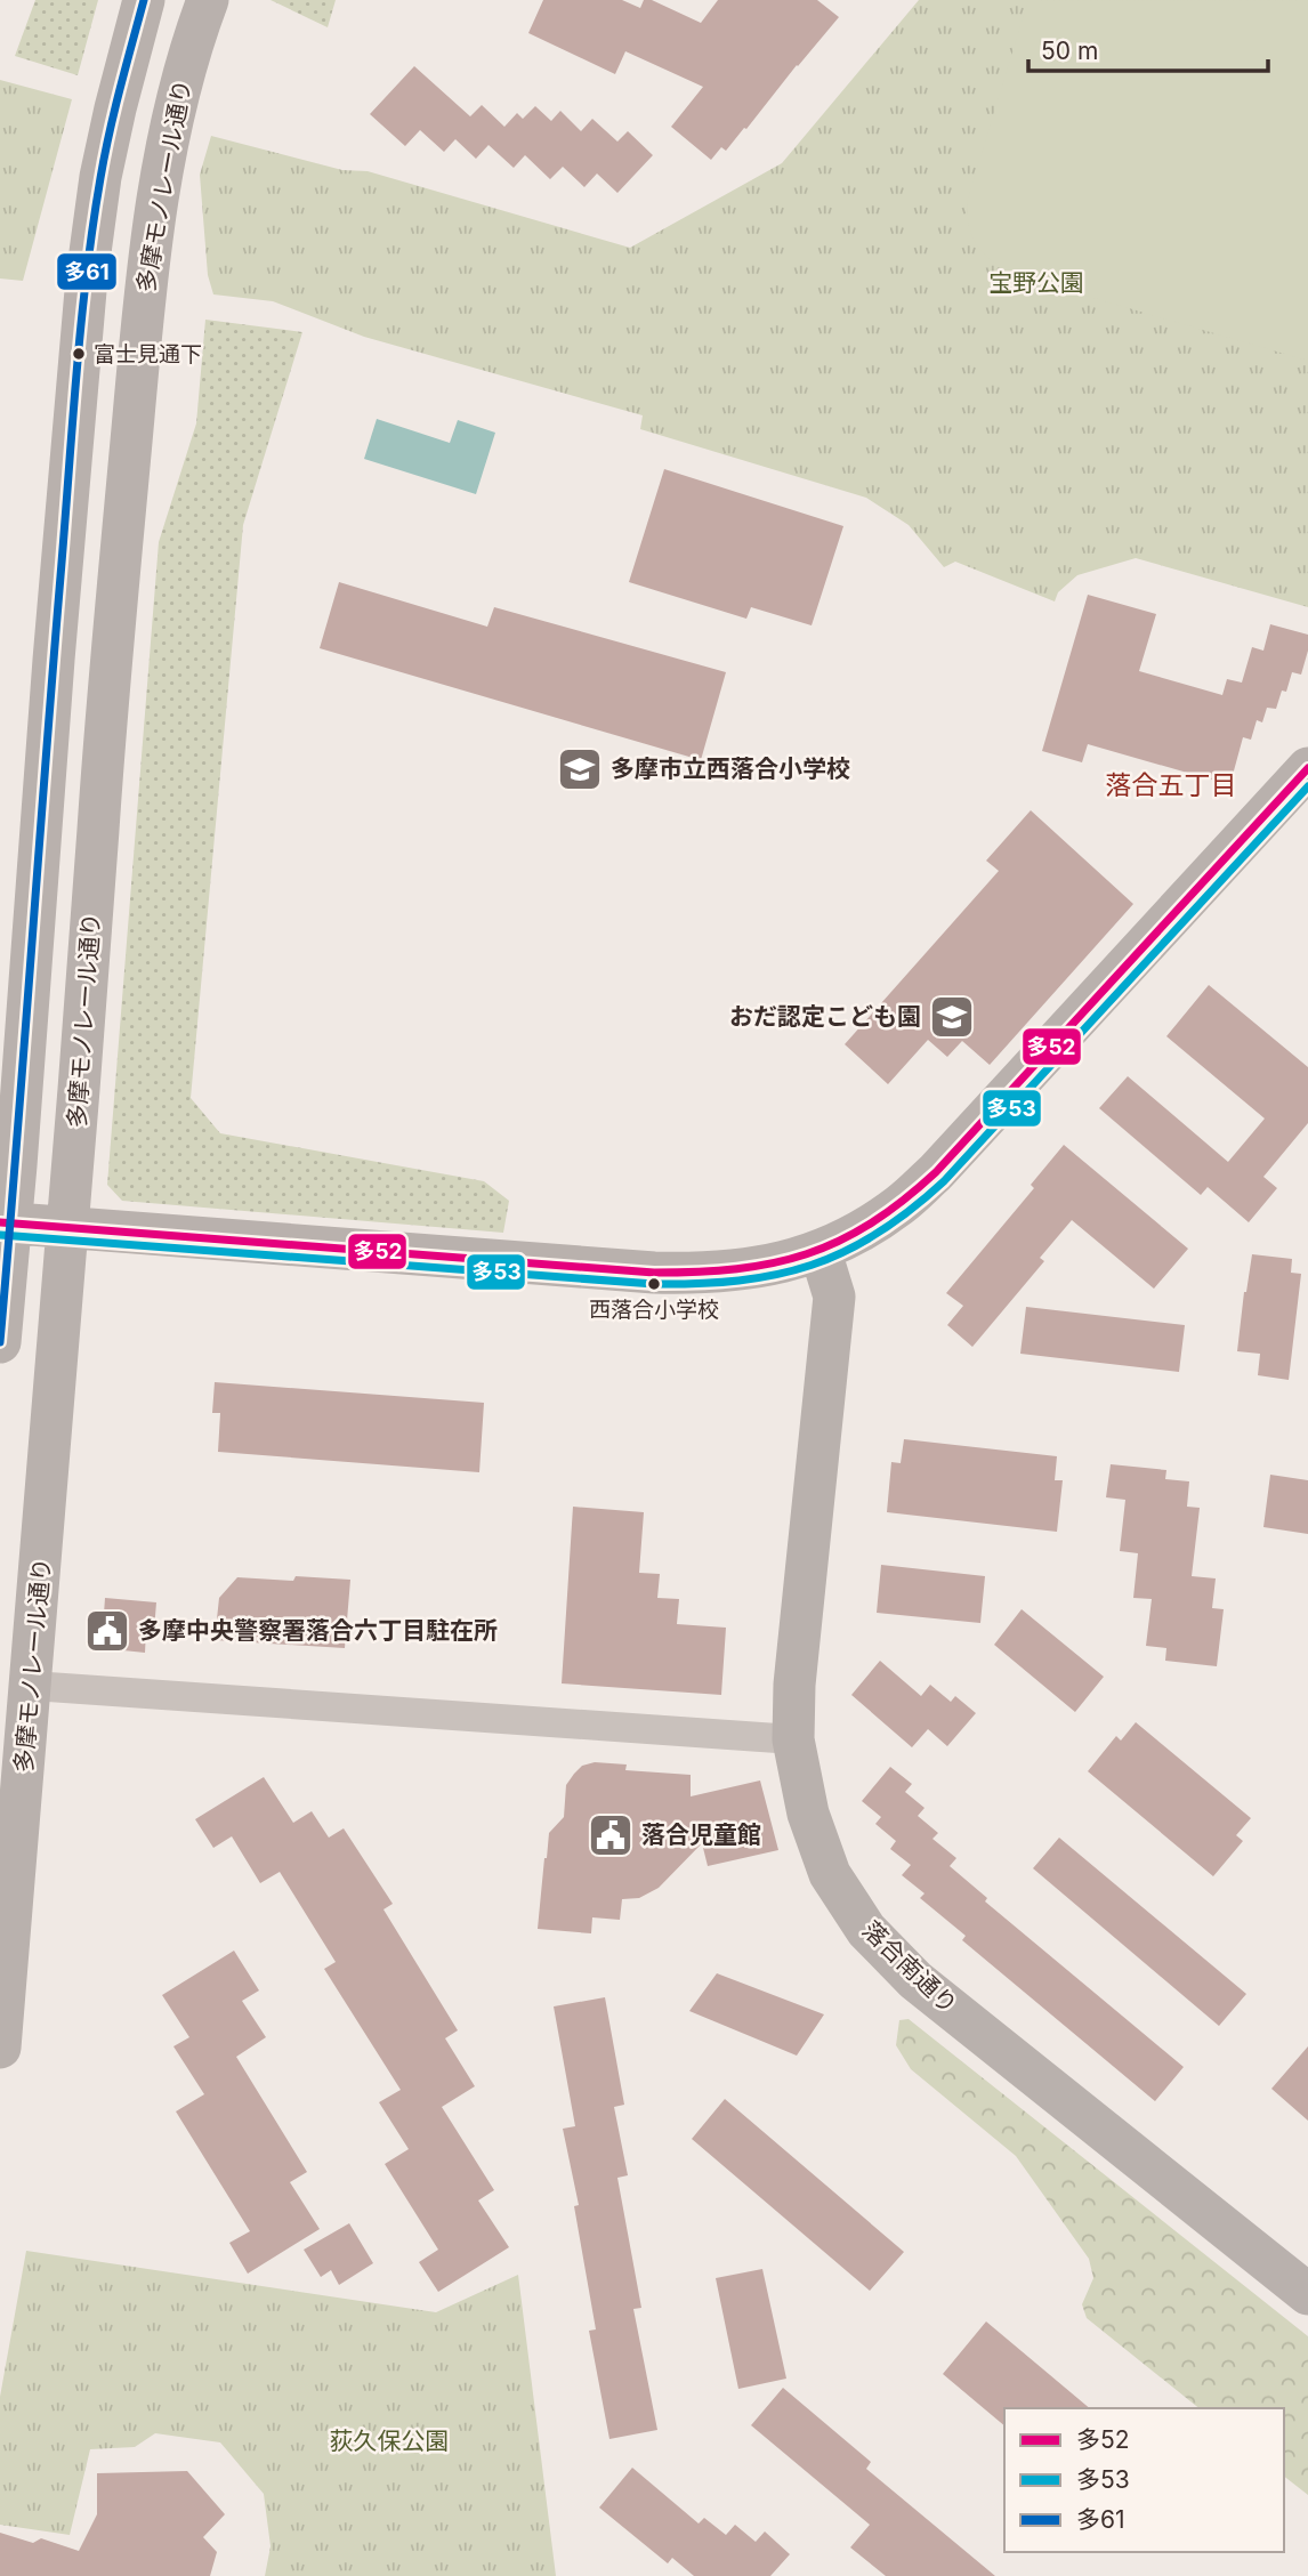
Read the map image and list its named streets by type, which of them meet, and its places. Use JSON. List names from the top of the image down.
{
  "streets": {
    "main road": ["多摩モノレール通り", "落合南通り"]
  },
  "districts": ["落合五丁目"],
  "parks": ["宝野公園", "荻久保公園"],
  "places": {
    "other": ["富士見通下", "西落合小学校"],
    "school or university": ["多摩市立西落合小学校", "おだ認定こども園"],
    "public building": ["多摩中央警察署落合六丁目駐在所", "落合児童館"]
  },
  "lines": ["transit line 多61", "transit line 多52", "transit line 多53"],
  "legend": ["多52", "多53", "多61"],
  "scale_bar": "50 m"
}
